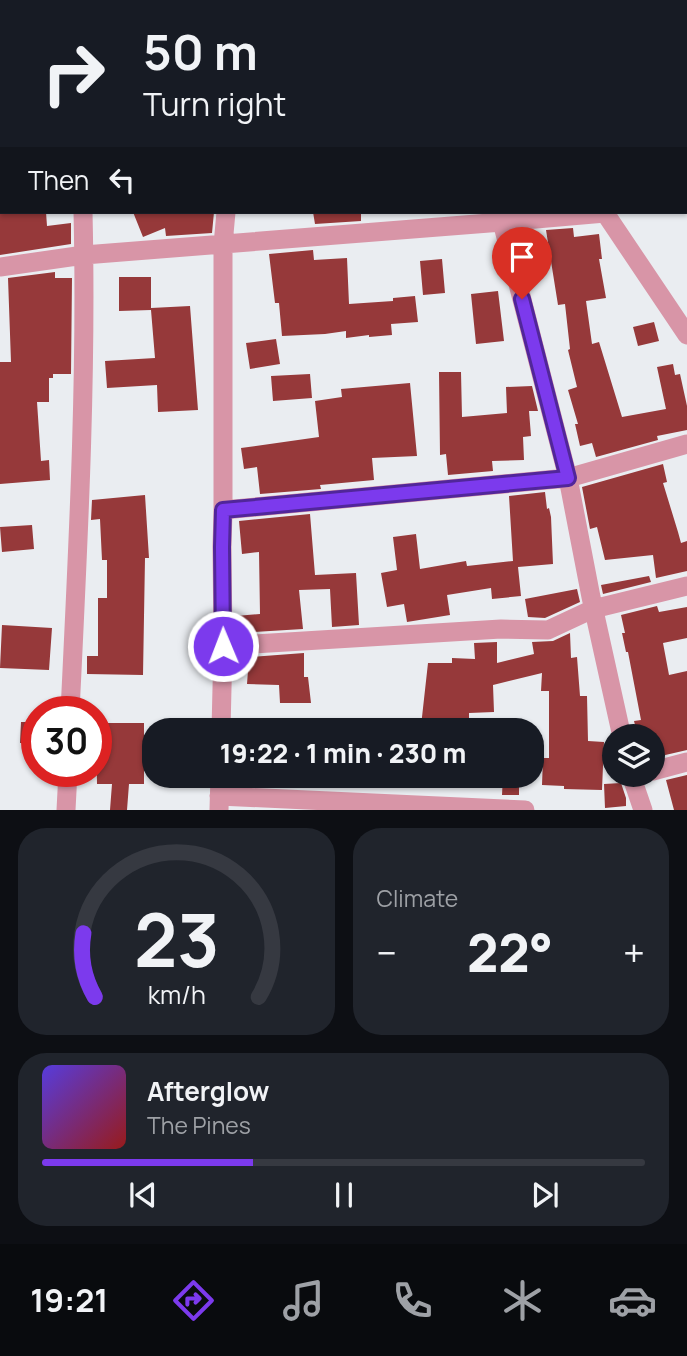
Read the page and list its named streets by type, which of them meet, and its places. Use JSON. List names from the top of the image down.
{
  "page": {
    "turn": ["50 m", "Turn right"],
    "then": "Then",
    "limit": "30",
    "trip": "19:22 · 1 min · 230 m",
    "tile": "Climate",
    "heat": ["−", "22°", "+"],
    "song": ["Afterglow", "The Pines"],
    "tabs": "19:21",
    "gauge": ["23", "km/h"]
  }
}
